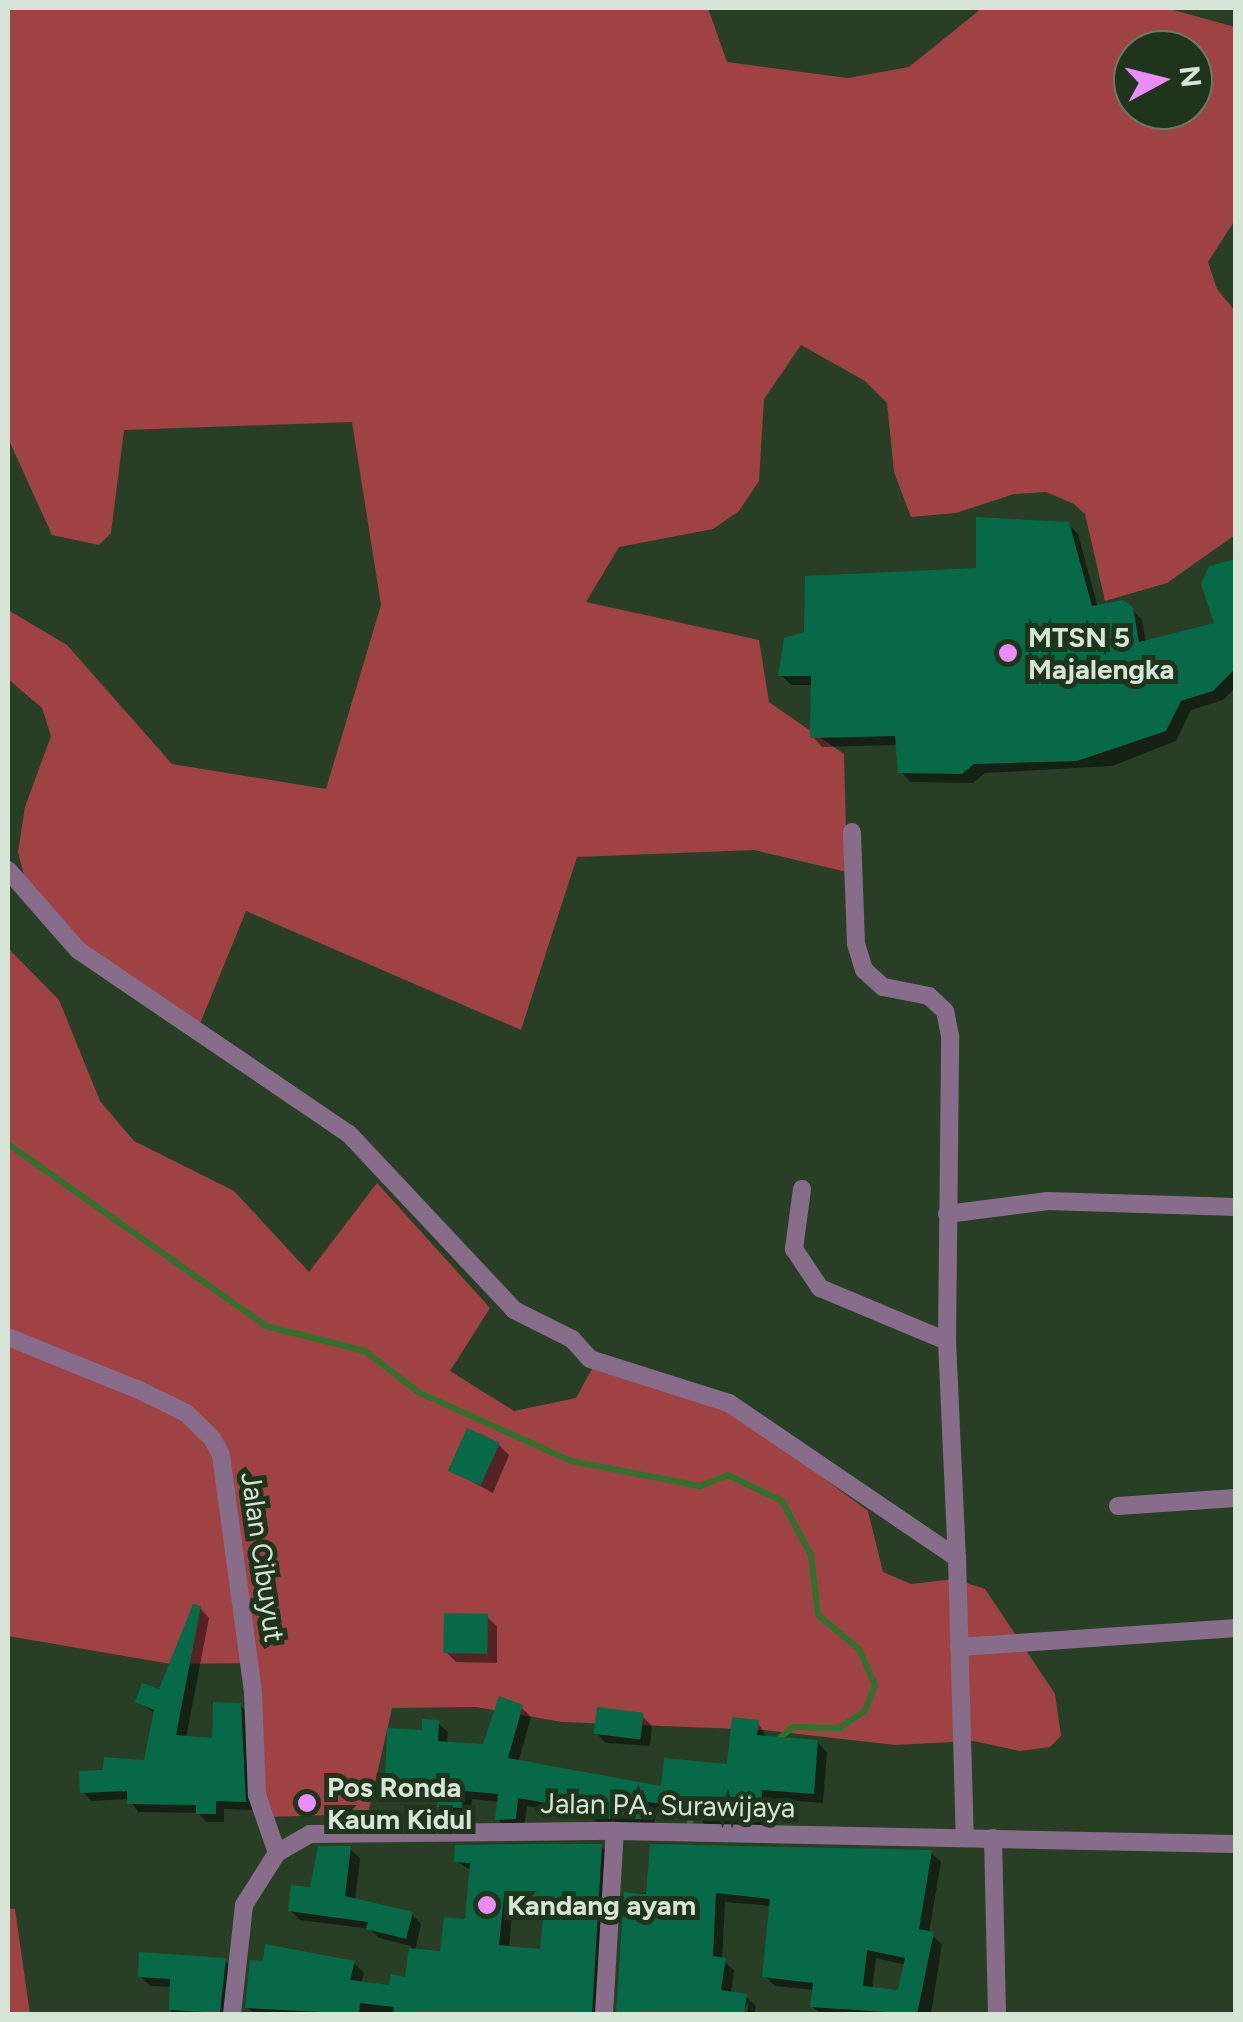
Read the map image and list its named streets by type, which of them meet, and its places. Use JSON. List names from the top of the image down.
{
  "streets": {
    "street": ["Jalan Cibuyut", "Jalan PA. Surawijaya"]
  },
  "crossings": [
    ["Jalan Cibuyut", "Jalan PA. Surawijaya"]
  ],
  "places": ["MTSN 5 Majalengka", "Pos Ronda Kaum Kidul", "Kandang ayam"],
  "north": "right"
}
